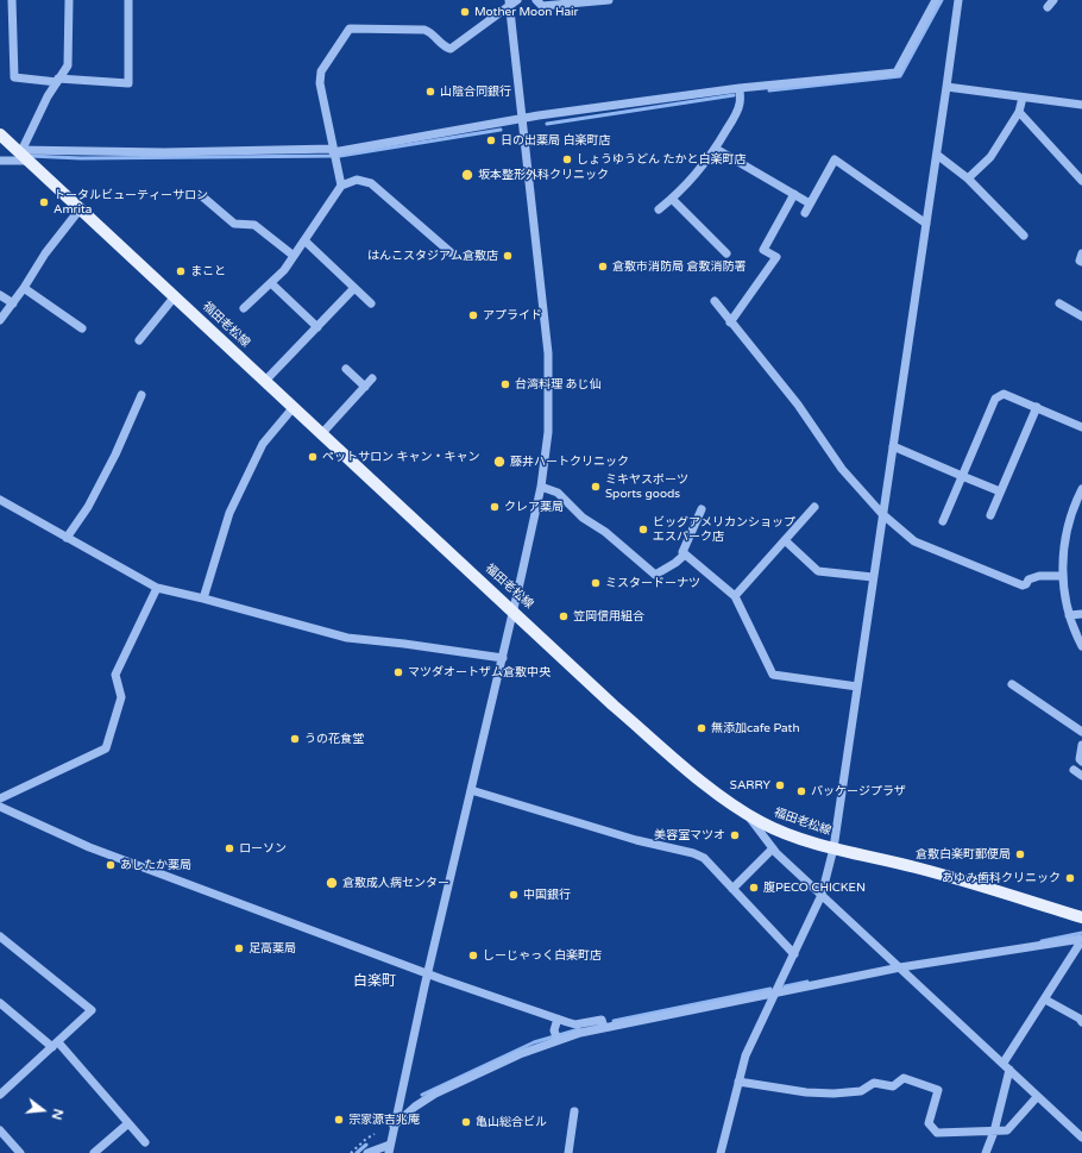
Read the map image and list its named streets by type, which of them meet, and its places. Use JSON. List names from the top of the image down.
{
  "streets": {
    "main road": ["福田老松線"]
  },
  "districts": ["白楽町"],
  "places": [
    "Mother Moon Hair",
    "山陰合同銀行",
    "日の出薬局 白楽町店",
    "しょうゆうどん たかと白楽町店",
    "坂本整形外科クリニック",
    "トータルビューティーサロン Amrita",
    "はんこスタジアム倉敷店",
    "倉敷市消防局 倉敷消防署",
    "まこと",
    "アプライド",
    "台湾料理 あじ仙",
    "ペットサロン キャン・キャン",
    "藤井ハートクリニック",
    "ミキヤスポーツ Sports goods",
    "クレア薬局",
    "ビッグアメリカンショップ エスパーク店",
    "ミスタードーナツ",
    "笠岡信用組合",
    "マツダオートザム倉敷中央",
    "無添加cafe Path",
    "うの花食堂",
    "SARRY",
    "パッケージプラザ",
    "美容室マツオ",
    "ローソン",
    "倉敷白楽町郵便局",
    "あしたか薬局",
    "あゆみ歯科クリニック",
    "倉敷成人病センター",
    "腹PECO CHICKEN",
    "中国銀行",
    "足高薬局",
    "しーじゃっく白楽町店",
    "宗家源吉兆庵",
    "亀山総合ビル"
  ],
  "north": "right"
}
